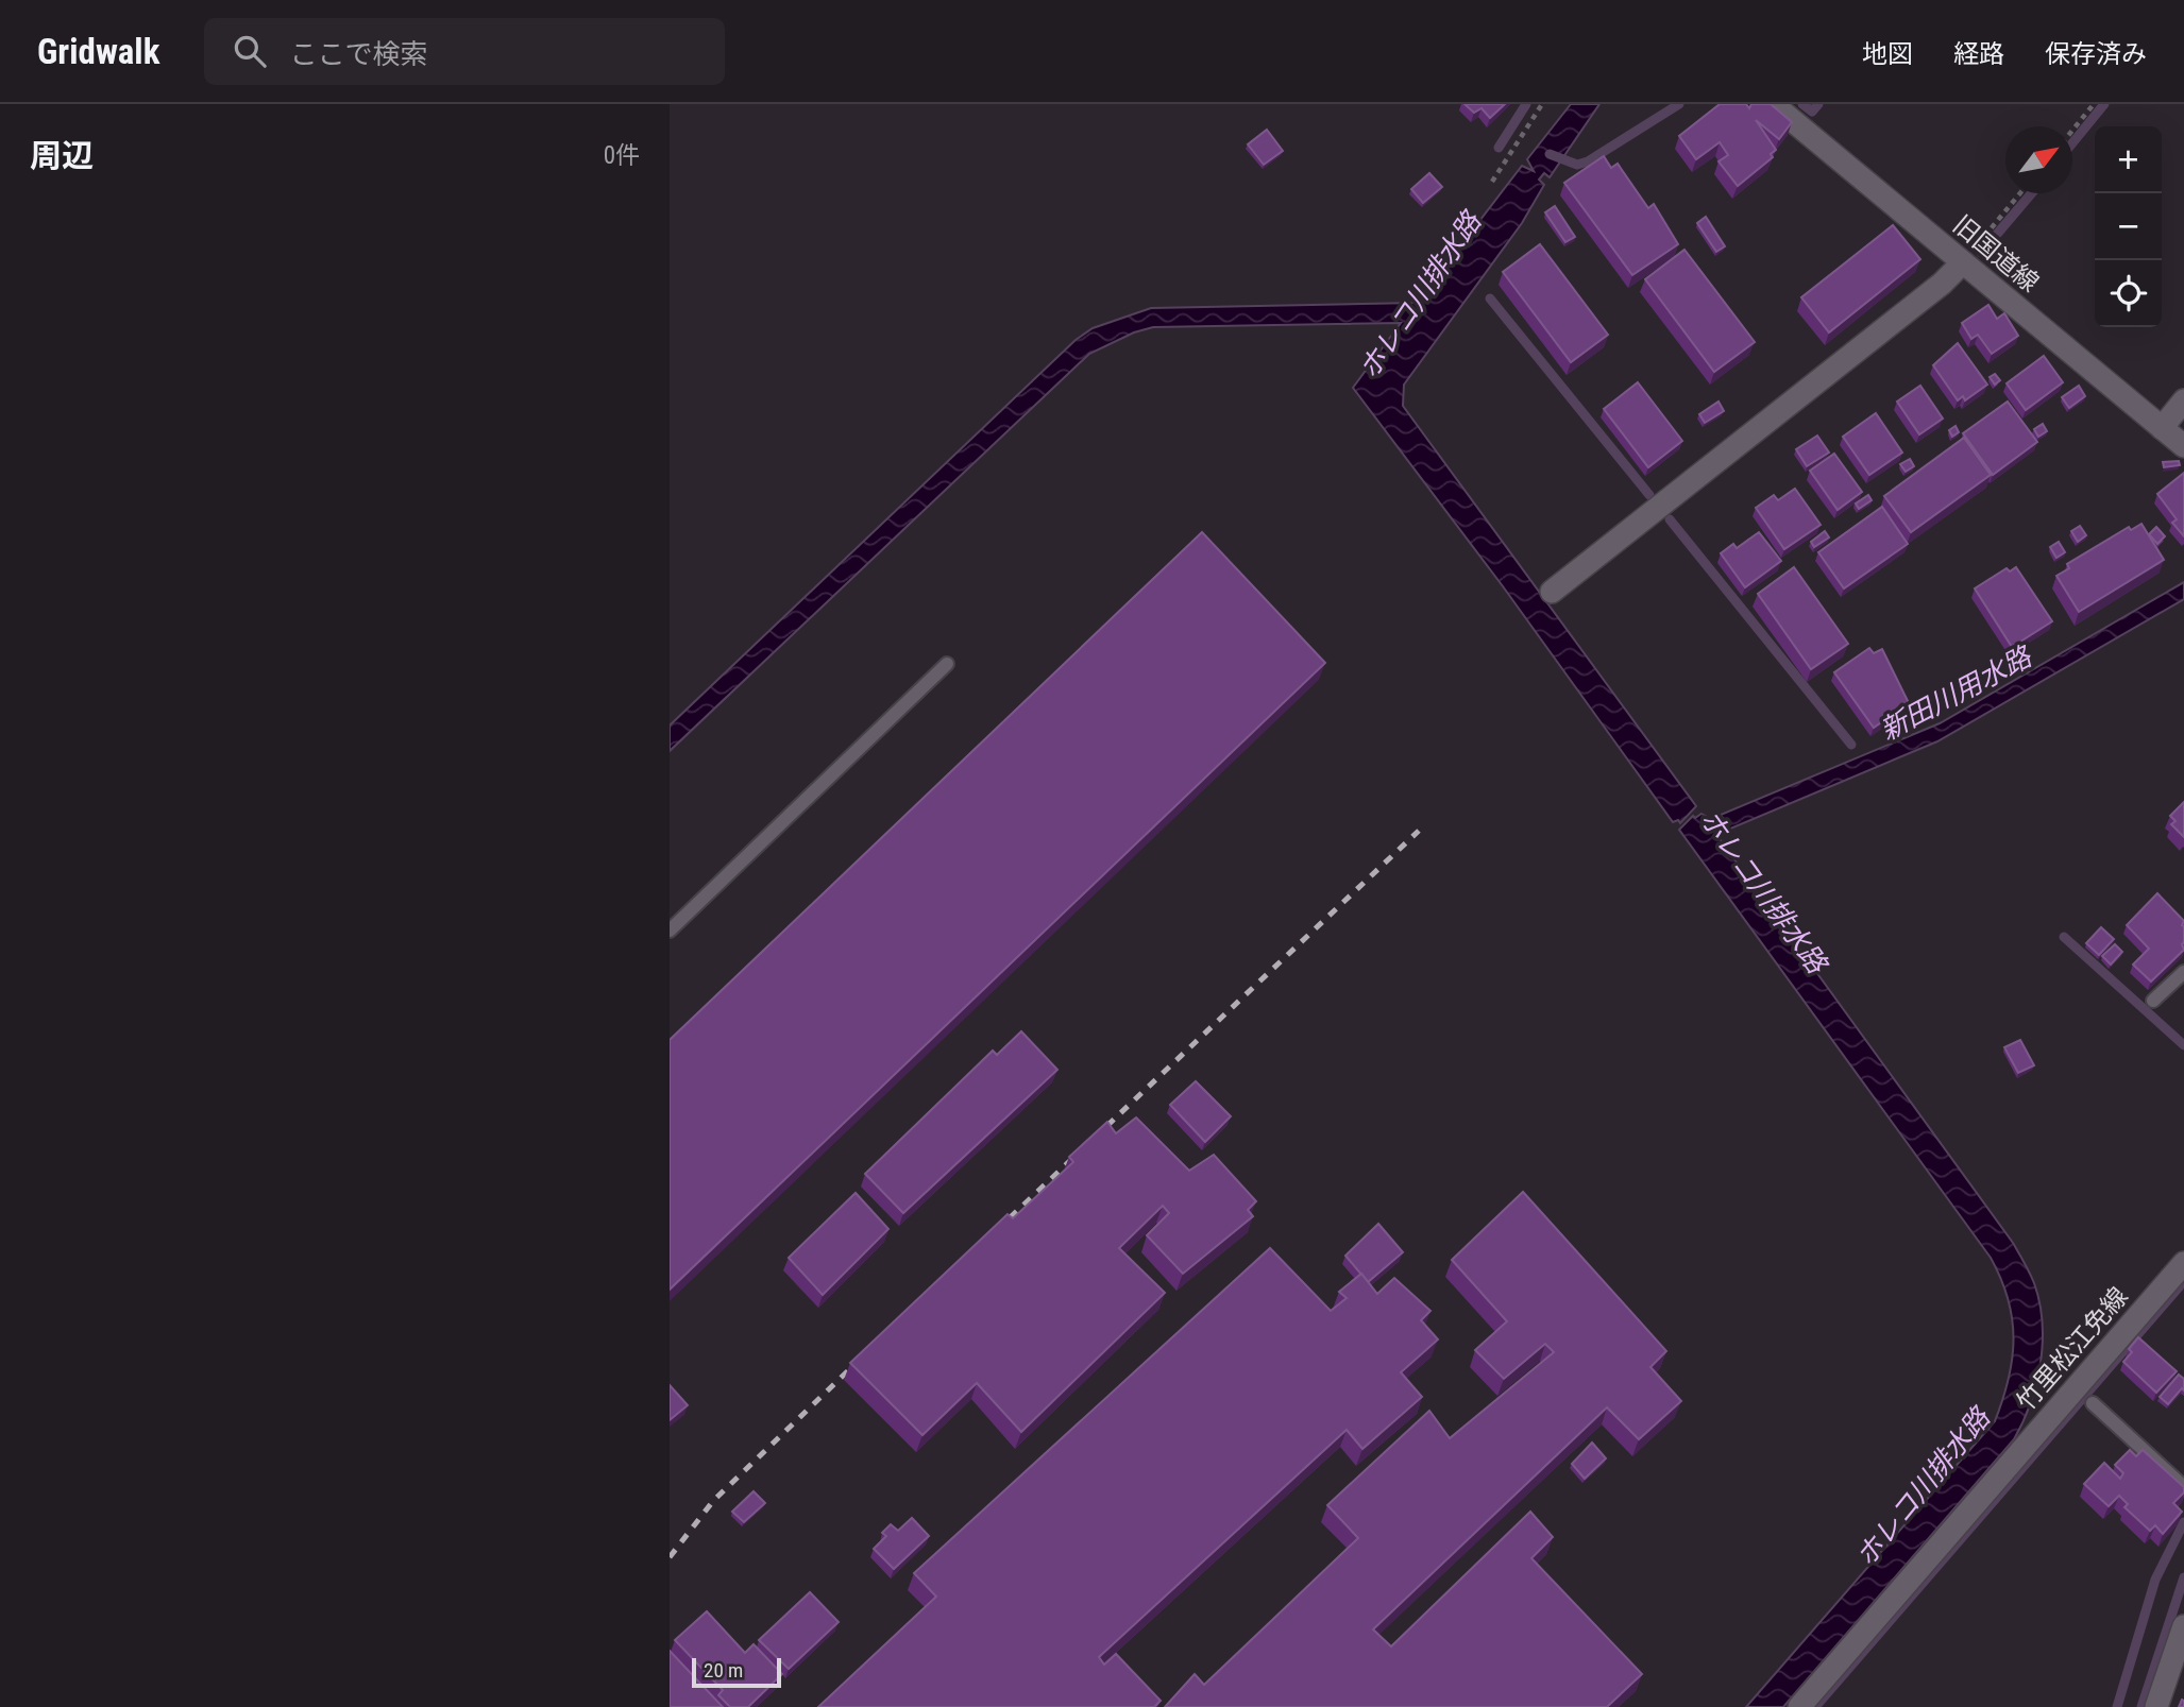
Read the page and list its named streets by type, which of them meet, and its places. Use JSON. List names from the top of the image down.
{
  "streets": {
    "street": ["旧国道線", "竹里松江免線"]
  },
  "water": ["ホレコ川排水路", "新田川用水路"],
  "scale_bar": "20 m",
  "north": "top right",
  "page": {
    "header": "Gridwalk",
    "search": "ここで検索",
    "nav": ["地図", "経路", "保存済み"],
    "heading": ["周辺", "0件"],
    "map_buttons": ["+", "−"],
    "scale": "20 m"
  }
}
